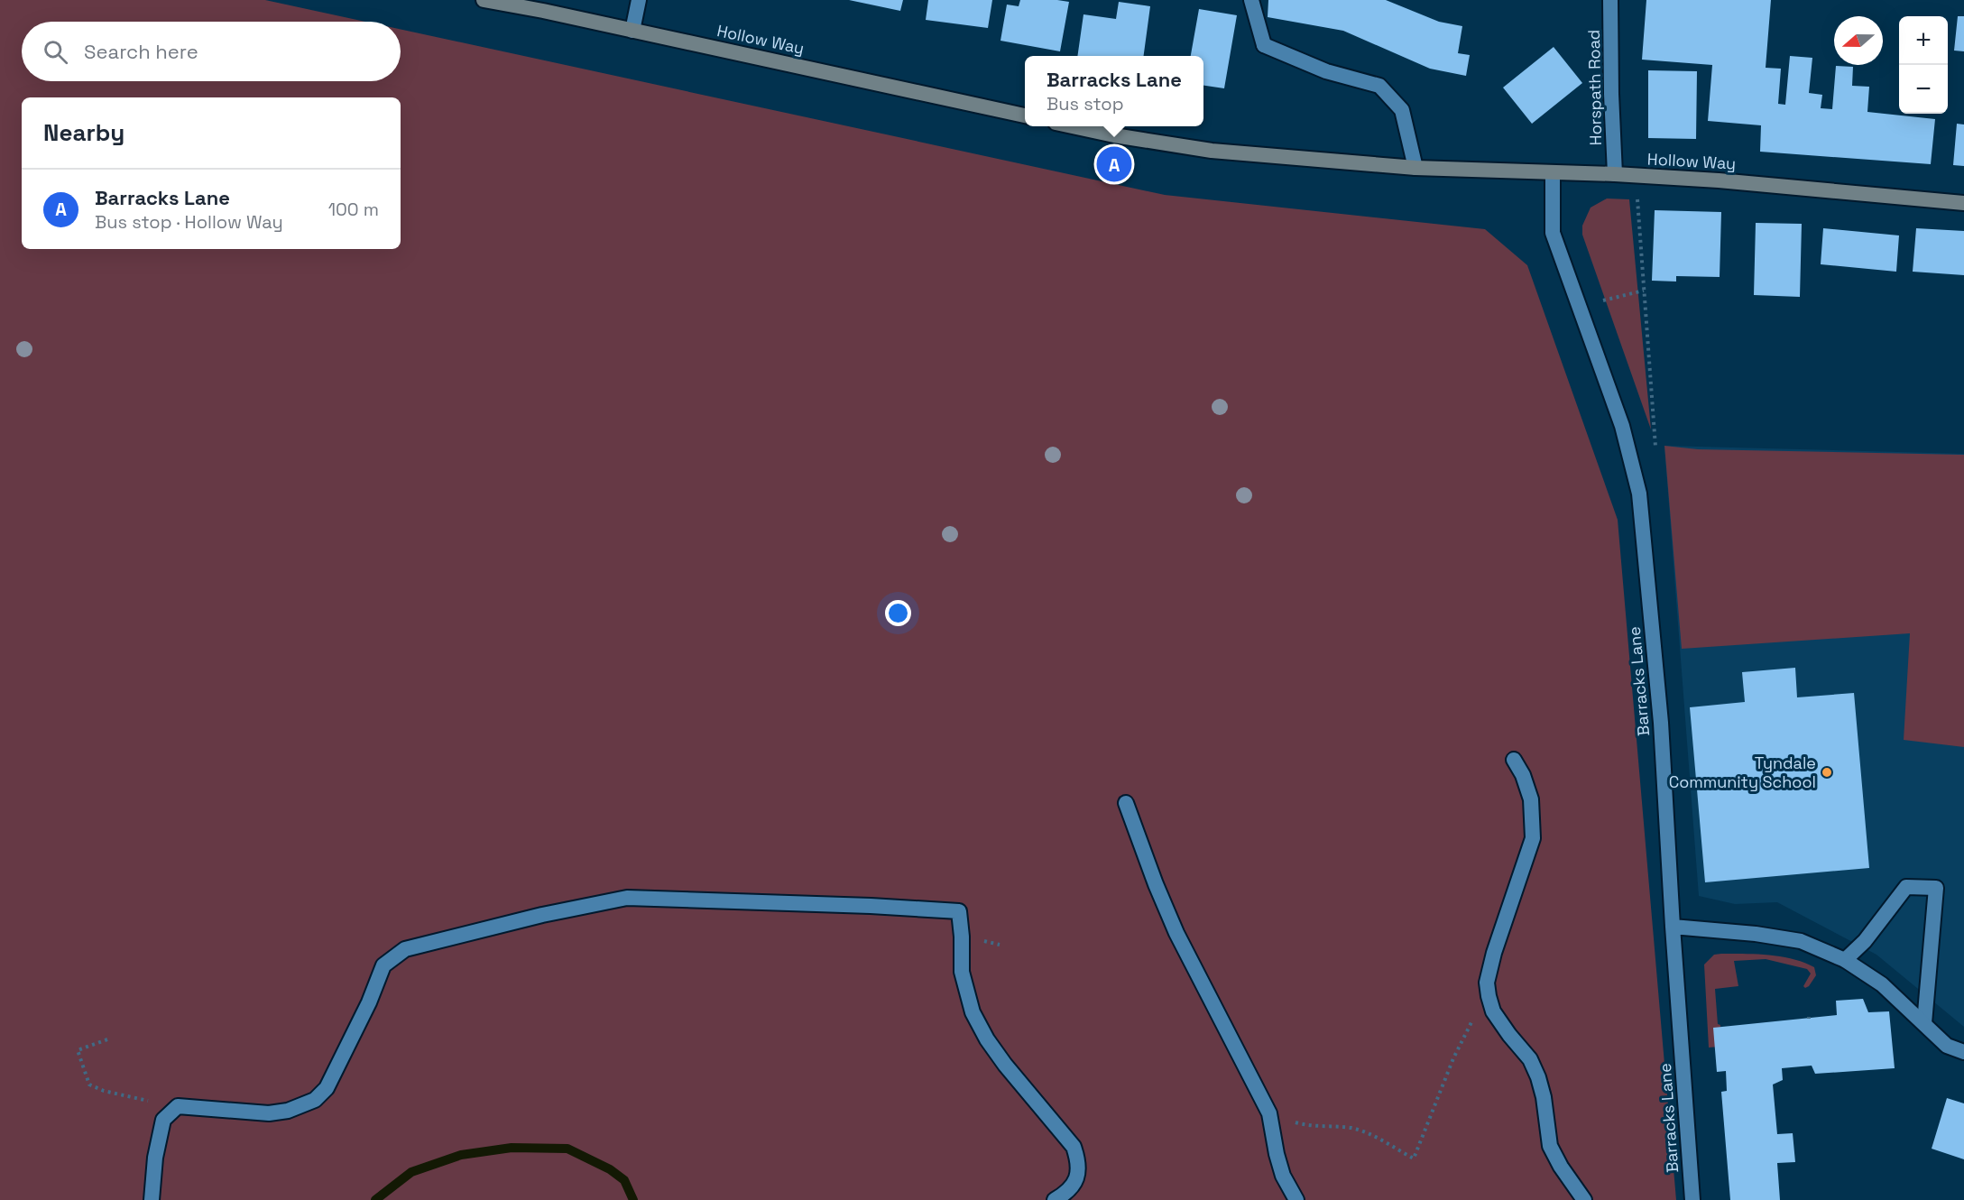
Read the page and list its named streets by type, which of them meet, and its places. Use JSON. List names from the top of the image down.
{
  "streets": {
    "main road": ["Hollow Way"],
    "street": ["Horspath Road", "Barracks Lane"]
  },
  "crossings": [
    ["Hollow Way", "Horspath Road"],
    ["Hollow Way", "Barracks Lane"]
  ],
  "places": ["Tyndale Community School"],
  "north": "left",
  "page": {
    "map_buttons": ["+", "−"],
    "search": "Search here",
    "popup": ["Barracks Lane", "Bus stop"],
    "heading": "Nearby",
    "pins": "A",
    "list": [
      {
        "mark": "A",
        "name": "Barracks Lane",
        "note": "Bus stop · Hollow Way",
        "value": "100 m"
      }
    ]
  }
}
